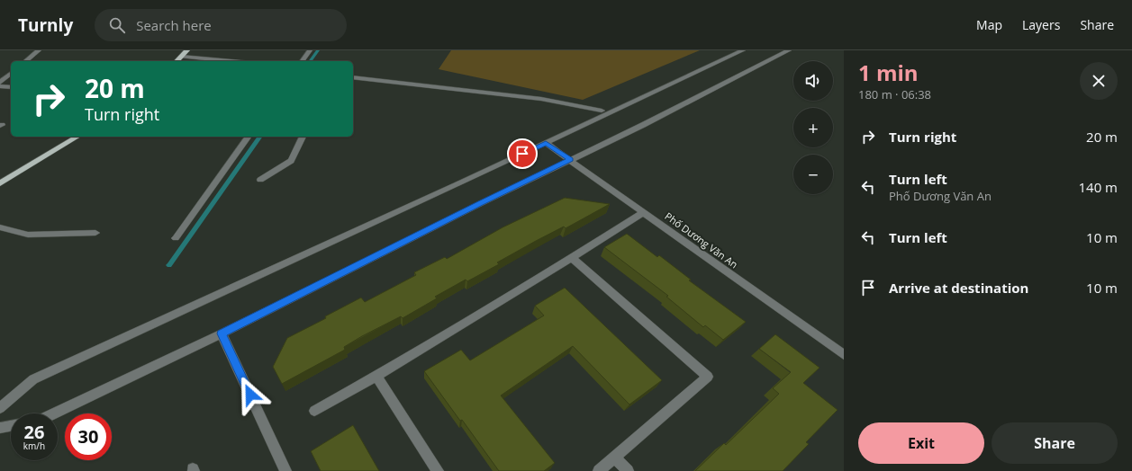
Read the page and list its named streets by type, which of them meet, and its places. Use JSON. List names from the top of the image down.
{
  "streets": {
    "street": ["Phố Dương Văn An"]
  },
  "page": {
    "header": "Turnly",
    "search": "Search here",
    "nav": ["Map", "Layers", "Share"],
    "heading": ["1 min", "180 m · 06:38"],
    "map_buttons": ["+", "−"],
    "turn": ["20 m", "Turn right"],
    "list": [
      {
        "name": "Turn right",
        "value": "20 m"
      },
      {
        "name": "Turn left",
        "note": "Phố Dương Văn An",
        "value": "140 m"
      },
      {
        "name": "Turn left",
        "value": "10 m"
      },
      {
        "name": "Arrive at destination",
        "value": "10 m"
      }
    ],
    "speed": "26 km/h",
    "limit": "30",
    "buttons": ["Exit", "Share"]
  }
}
